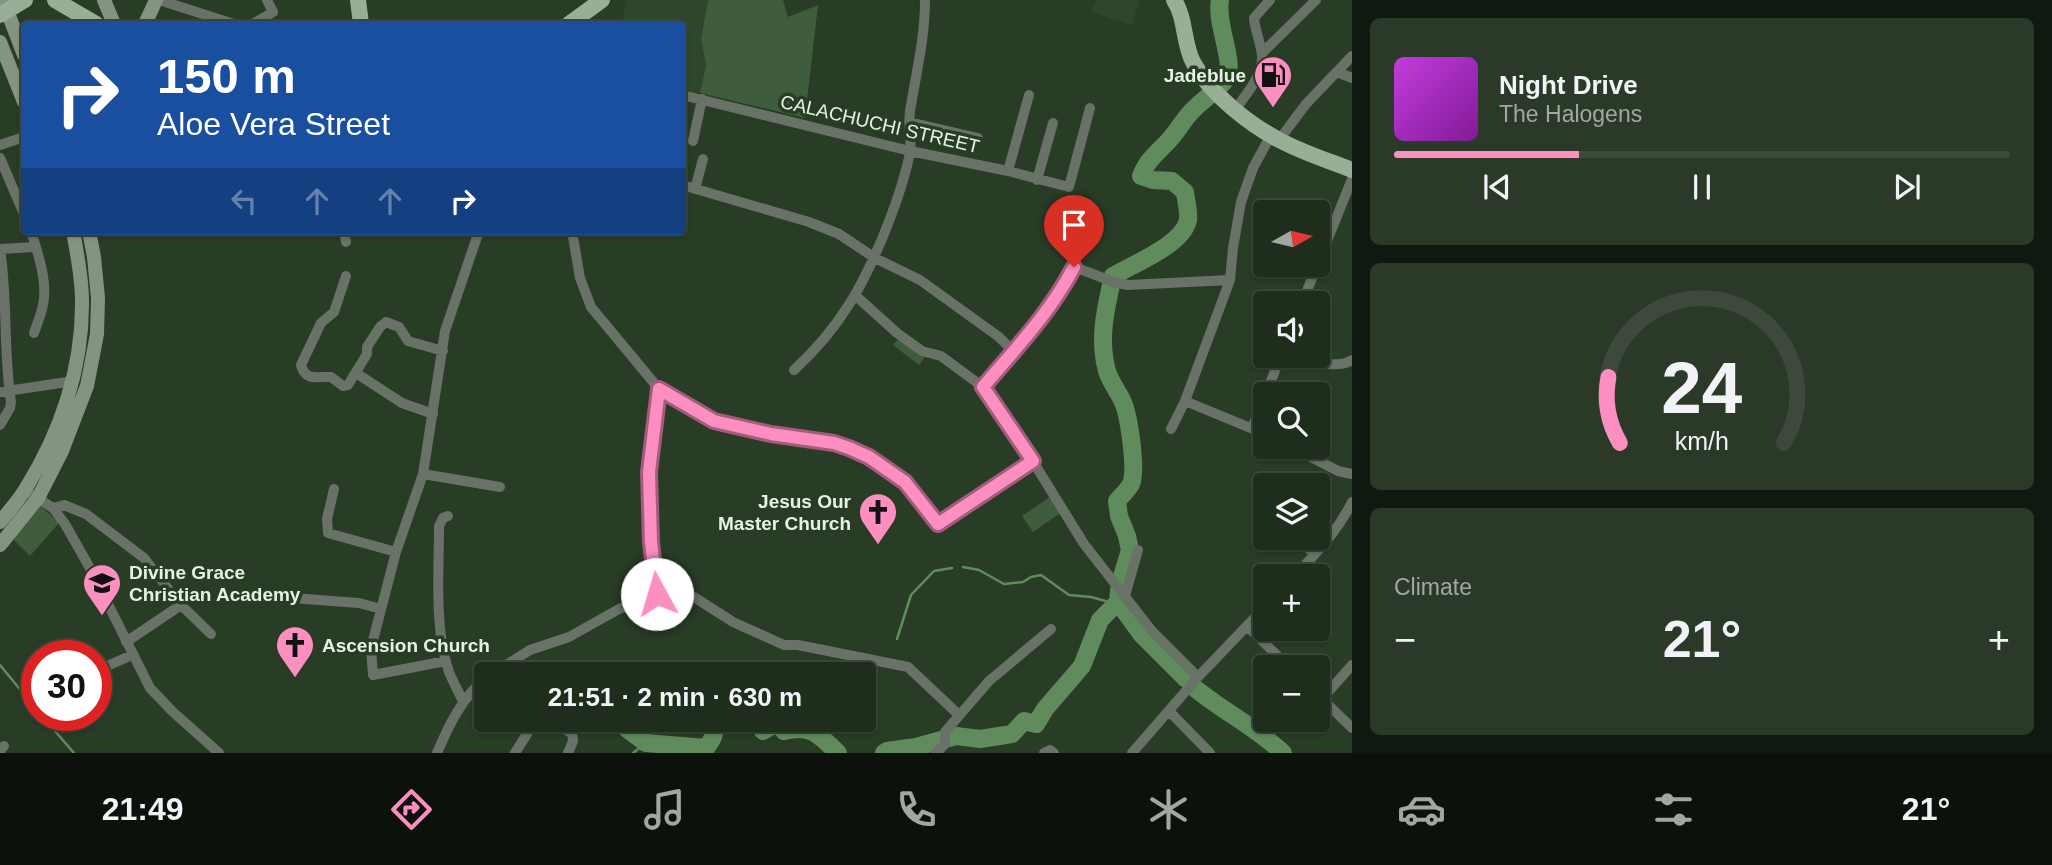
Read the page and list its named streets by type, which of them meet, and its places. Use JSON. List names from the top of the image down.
{
  "streets": {
    "street": ["CALACHUCHI STREET"]
  },
  "places": {
    "fuel station": ["Jadeblue"],
    "church": ["Jesus Our Master Church", "Ascension Church"],
    "school or university": ["Divine Grace Christian Academy"]
  },
  "north": "right",
  "page": {
    "turn": ["150 m", "Aloe Vera Street"],
    "song": ["Night Drive", "The Halogens"],
    "map_buttons": ["+", "−"],
    "tile": "Climate",
    "heat": ["−", "21°", "+"],
    "limit": "30",
    "trip": "21:51 · 2 min · 630 m",
    "tabs": ["21:49", "21°"],
    "gauge": ["24", "km/h"]
  }
}
